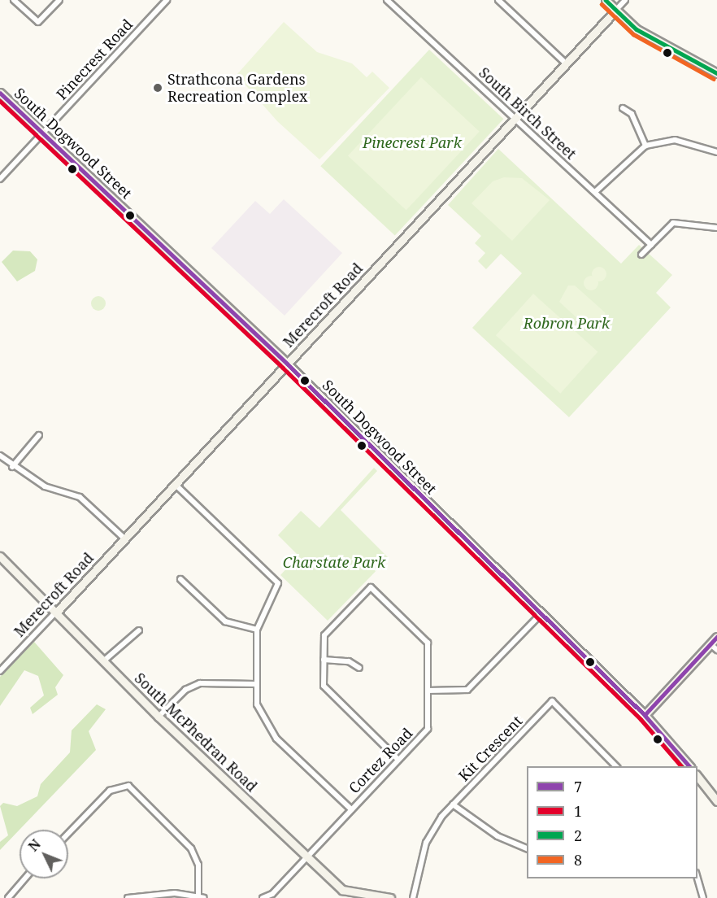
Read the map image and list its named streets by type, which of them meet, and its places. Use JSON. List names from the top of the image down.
{
  "streets": {
    "street": [
      "Pinecrest Road",
      "South Birch Street",
      "South Dogwood Street",
      "Merecroft Road",
      "South McPhedran Road",
      "Kit Crescent",
      "Cortez Road"
    ]
  },
  "crossings": [
    ["Pinecrest Road", "South Dogwood Street"],
    ["South Birch Street", "Merecroft Road"],
    ["South Dogwood Street", "Merecroft Road"],
    ["Merecroft Road", "South McPhedran Road"],
    ["South McPhedran Road", "Cortez Road"]
  ],
  "parks": ["Pinecrest Park", "Robron Park", "Charstate Park"],
  "places": ["Strathcona Gardens Recreation Complex"],
  "lines": [
    "transit line 2",
    "transit line 8",
    "transit line 7",
    "transit line 1"
  ],
  "legend": [
    "7",
    "1",
    "2",
    "8"
  ],
  "north": "top left"
}
